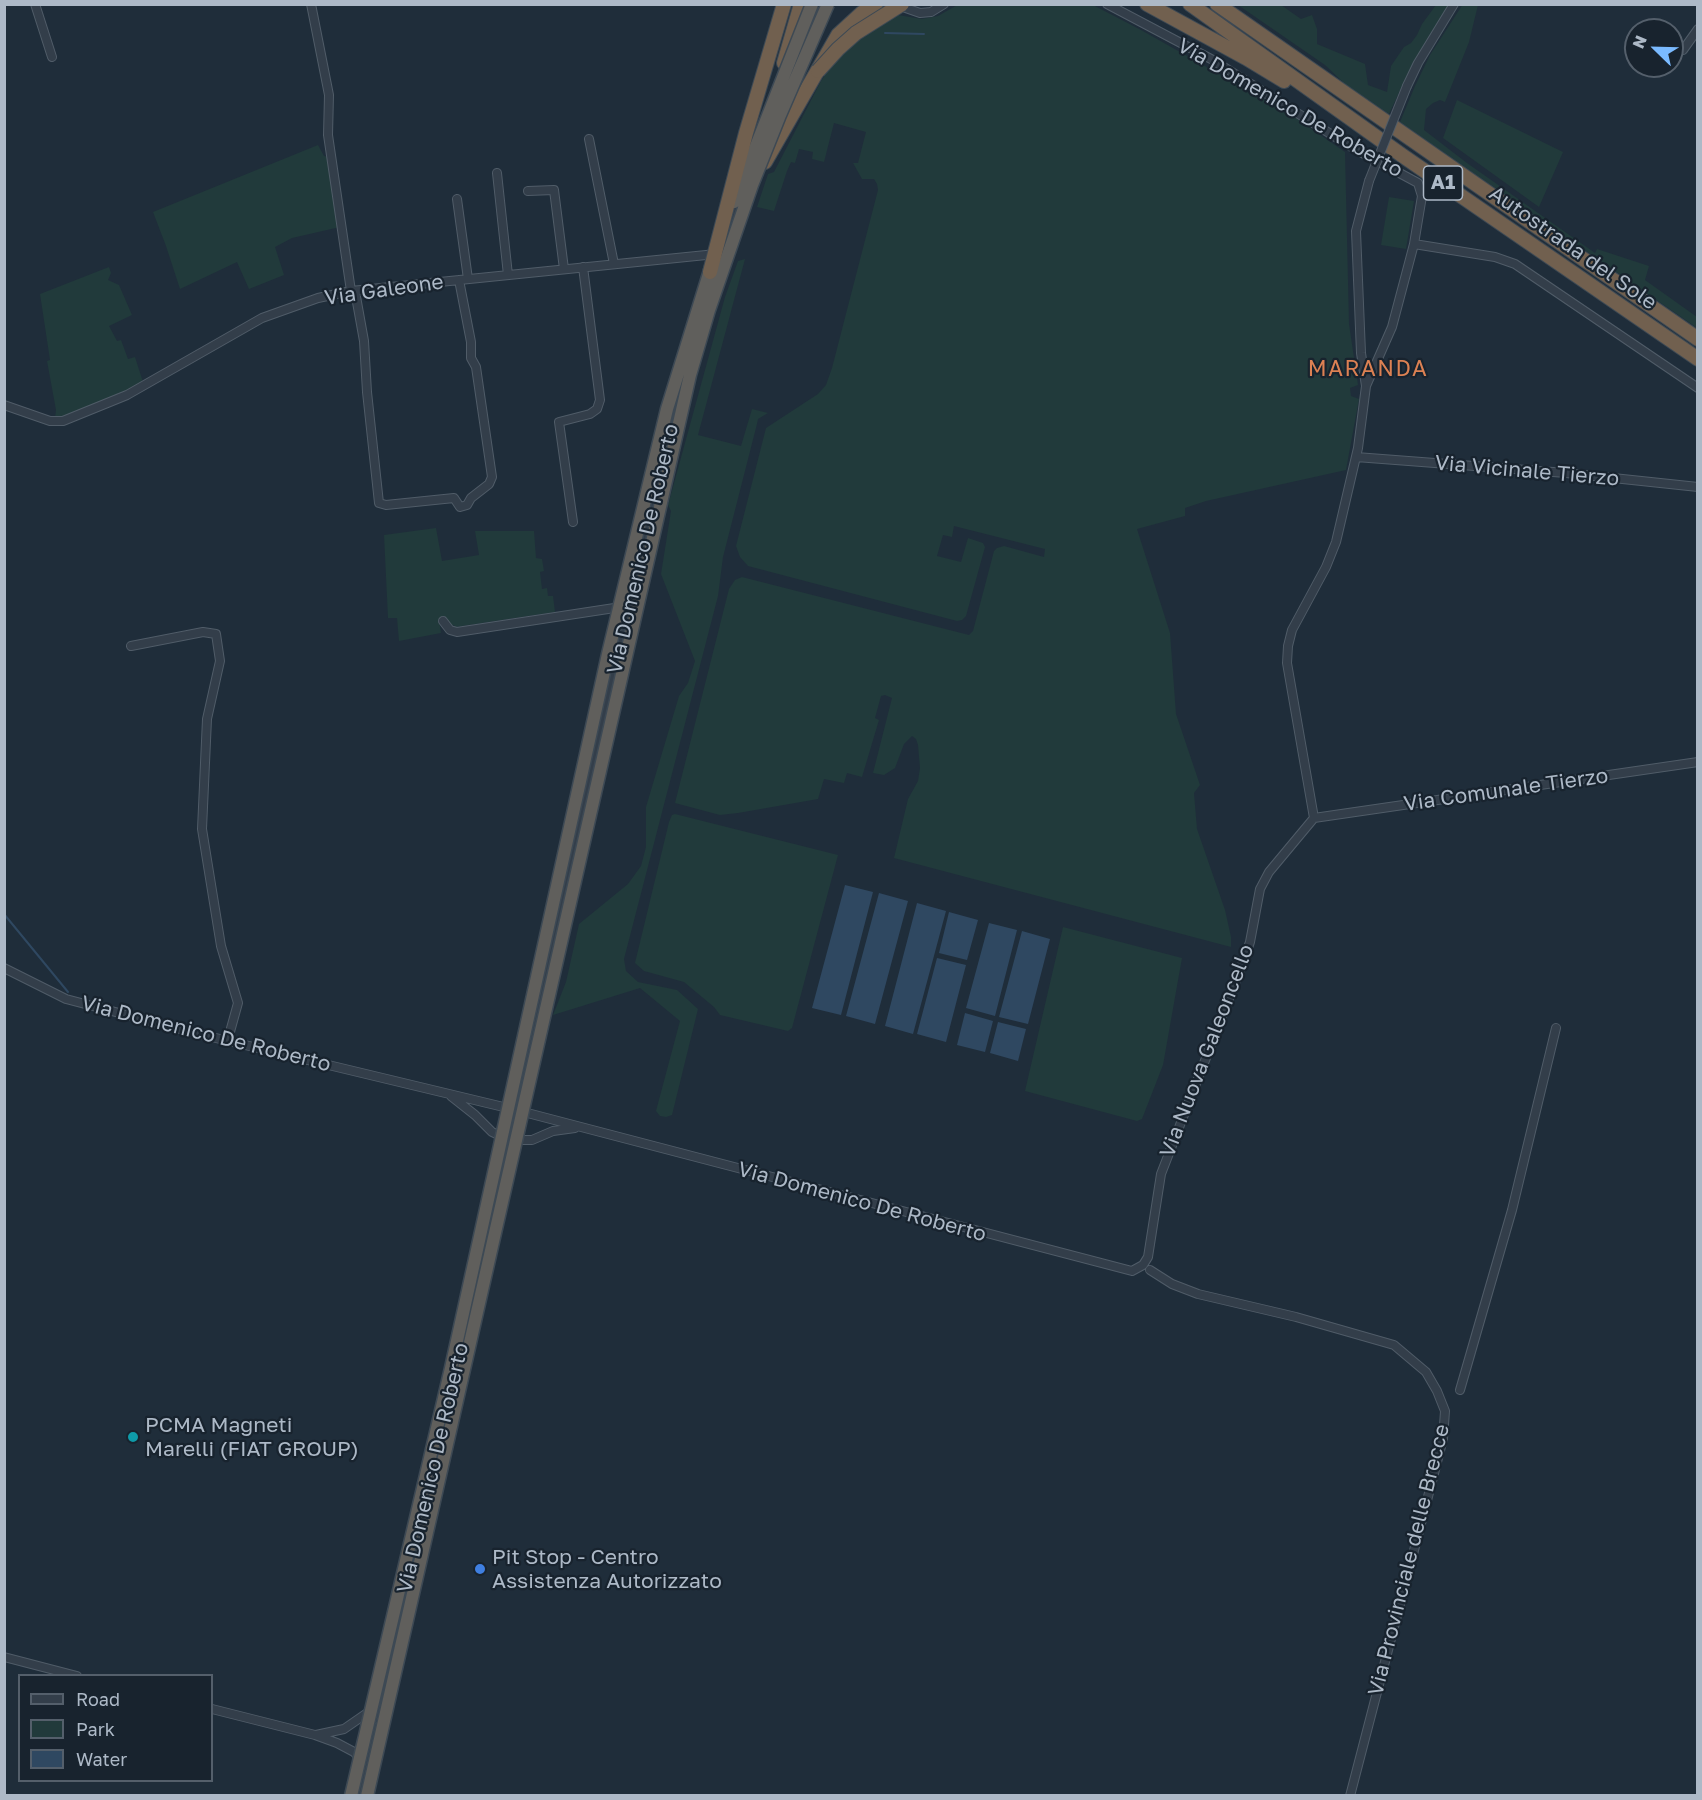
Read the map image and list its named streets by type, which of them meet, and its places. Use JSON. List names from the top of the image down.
{
  "streets": {
    "highway": ["A1", "Autostrada del Sole"],
    "street": [
      "Via Domenico De Roberto",
      "Via Galeone",
      "Via Vicinale Tierzo",
      "Via Comunale Tierzo",
      "Via Nuova Galeoncello",
      "Via Provinciale delle Brecce"
    ]
  },
  "crossings": [
    ["Via Domenico De Roberto", "Via Galeone"],
    ["Via Domenico De Roberto", "Via Nuova Galeoncello"],
    ["Via Domenico De Roberto", "Via Provinciale delle Brecce"],
    ["Via Comunale Tierzo", "Via Nuova Galeoncello"],
    ["Via Nuova Galeoncello", "Via Provinciale delle Brecce"]
  ],
  "districts": ["MARANDA"],
  "places": ["PCMA Magneti Marelli (FIAT GROUP)", "Pit Stop - Centro Assistenza Autorizzato"],
  "legend": ["Road", "Park", "Water"],
  "north": "top left"
}
